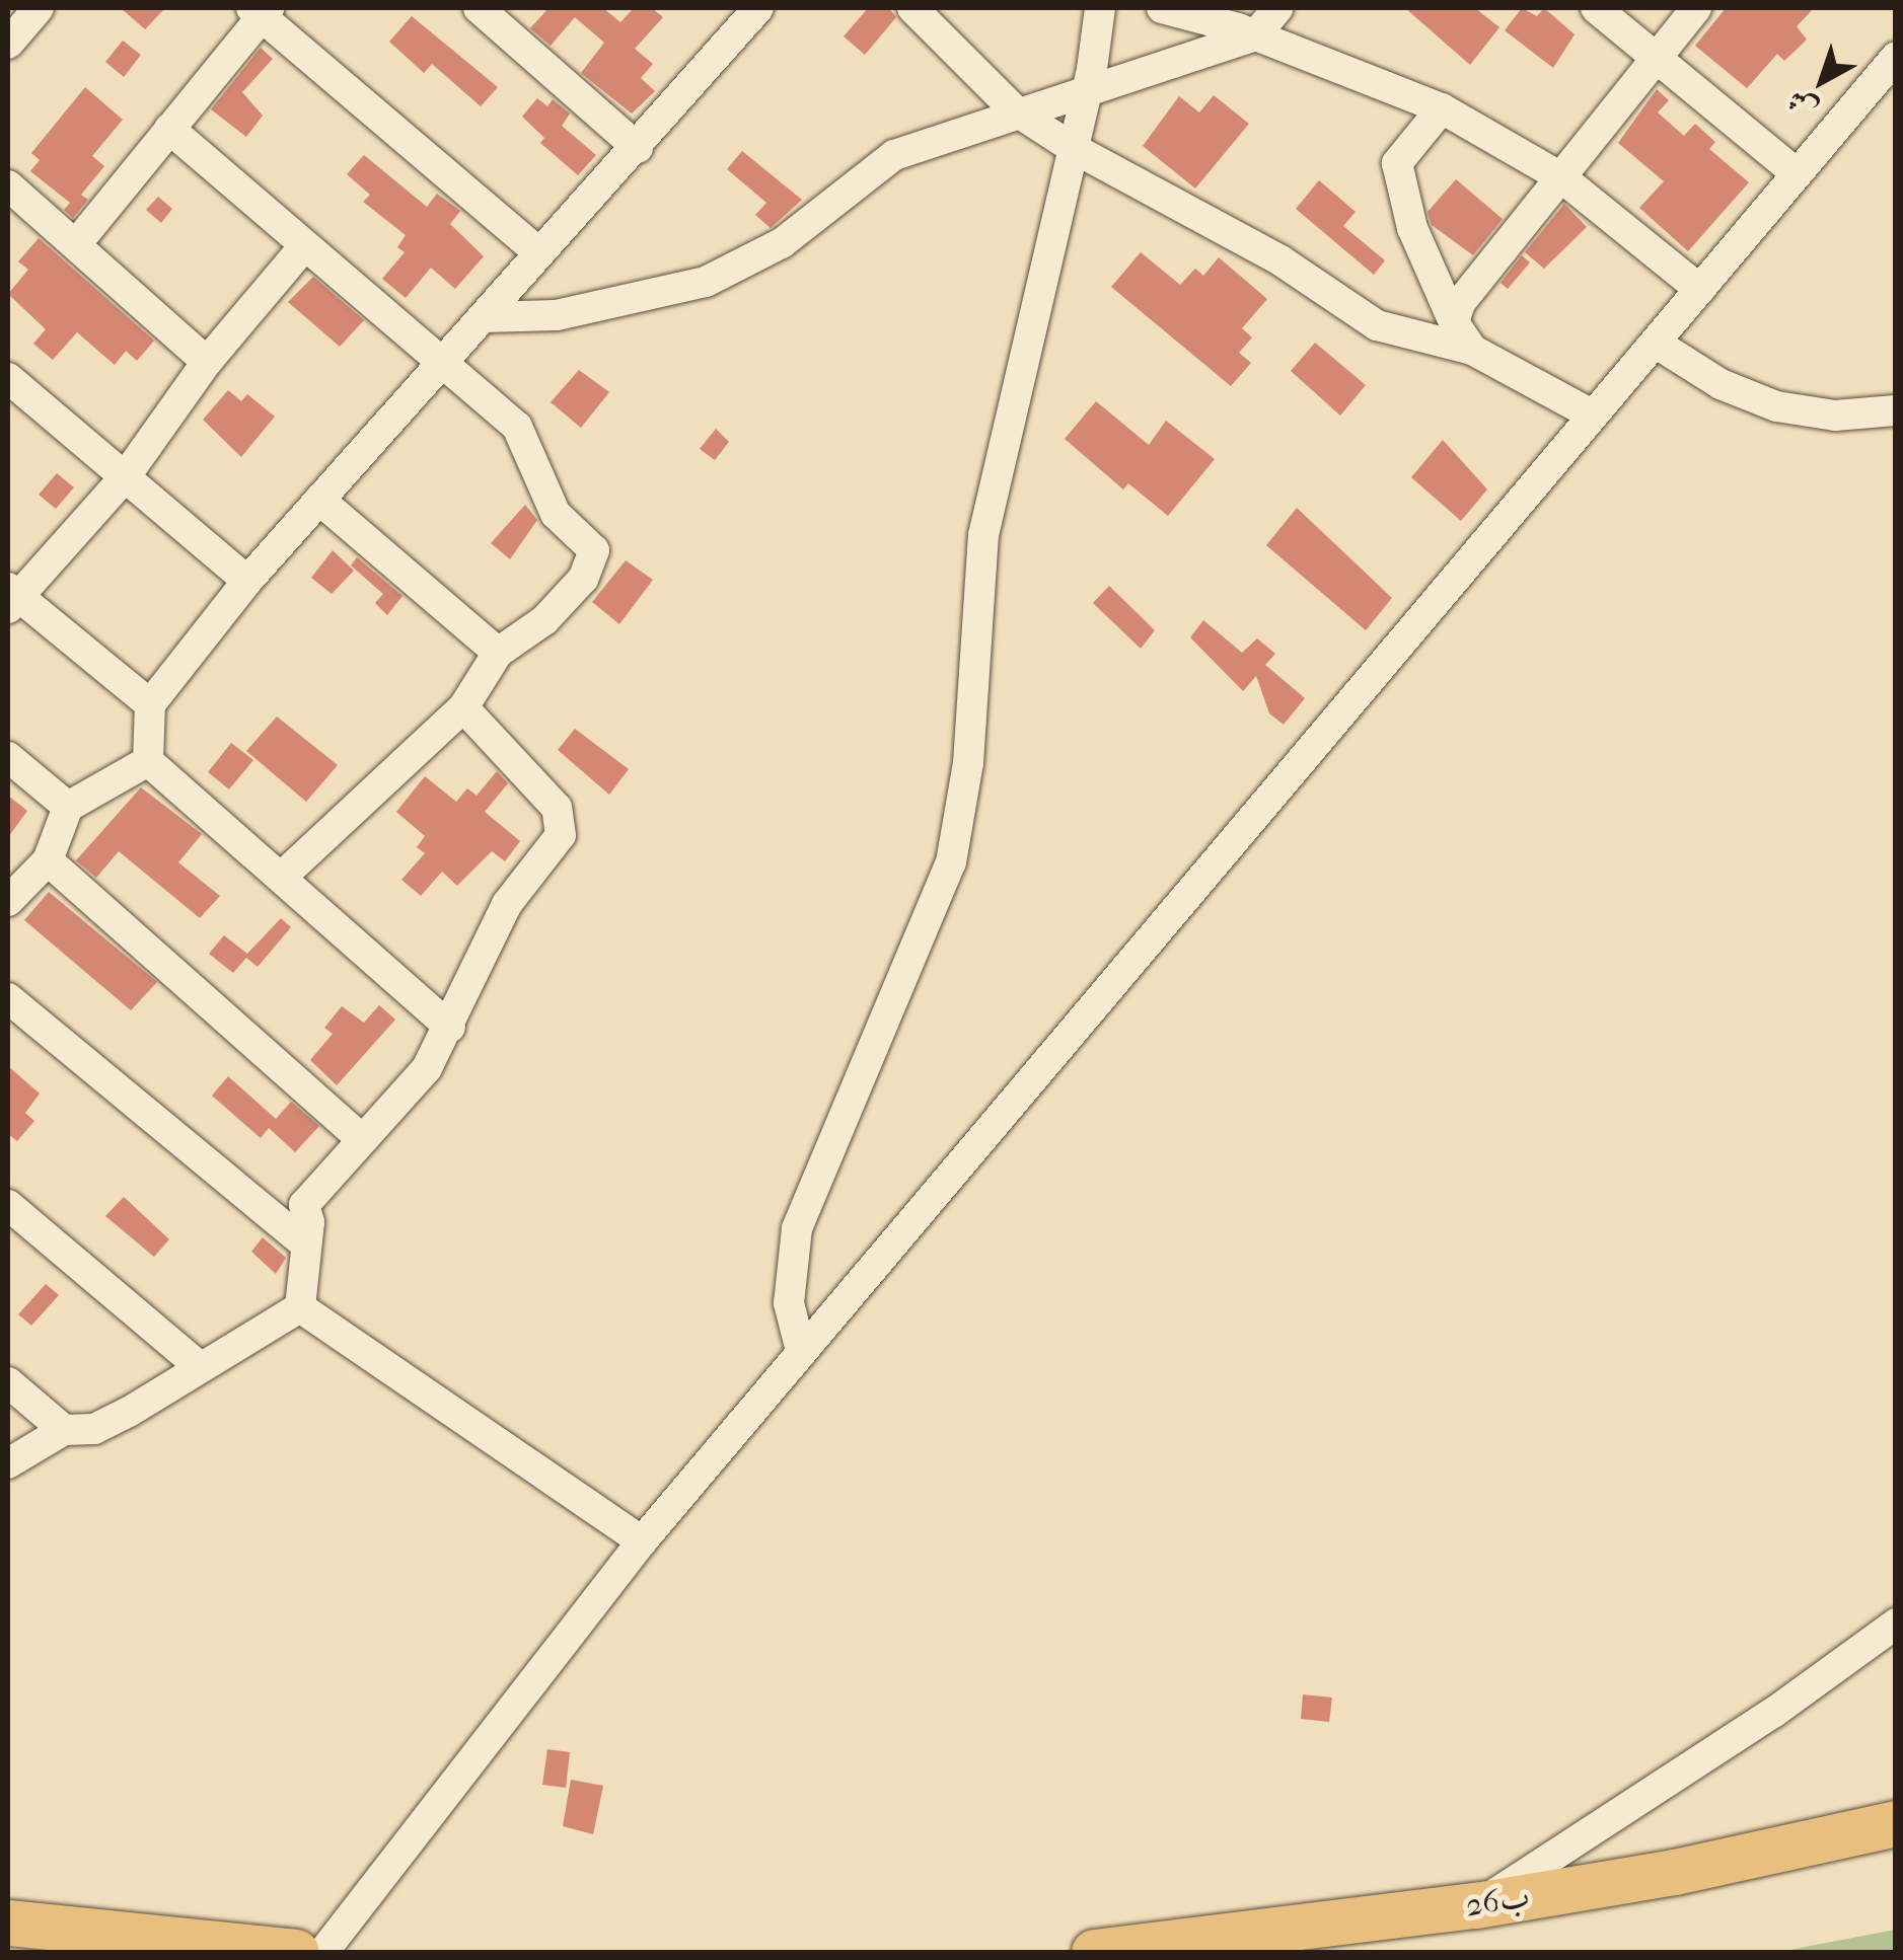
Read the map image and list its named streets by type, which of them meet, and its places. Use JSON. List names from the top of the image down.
{
  "streets": {
    "highway": ["26ب"]
  },
  "north": "bottom left"
}
